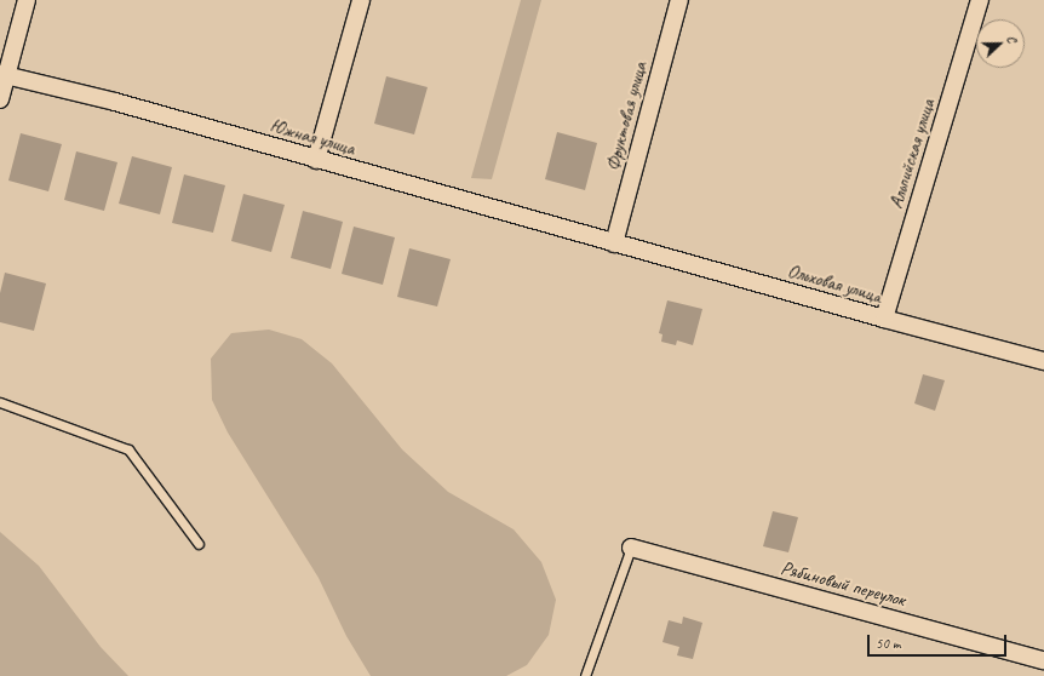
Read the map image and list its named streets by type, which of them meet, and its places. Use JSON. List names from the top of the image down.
{
  "streets": {
    "street": [
      "Фруктовая улица",
      "Южная улица",
      "Альпийская улица",
      "Ольховая улица",
      "Рябиновый переулок"
    ]
  },
  "crossings": [
    ["Фруктовая улица", "Южная улица"],
    ["Фруктовая улица", "Ольховая улица"],
    ["Южная улица", "Ольховая улица"],
    ["Альпийская улица", "Ольховая улица"]
  ],
  "scale_bar": "50 m",
  "north": "right"
}
